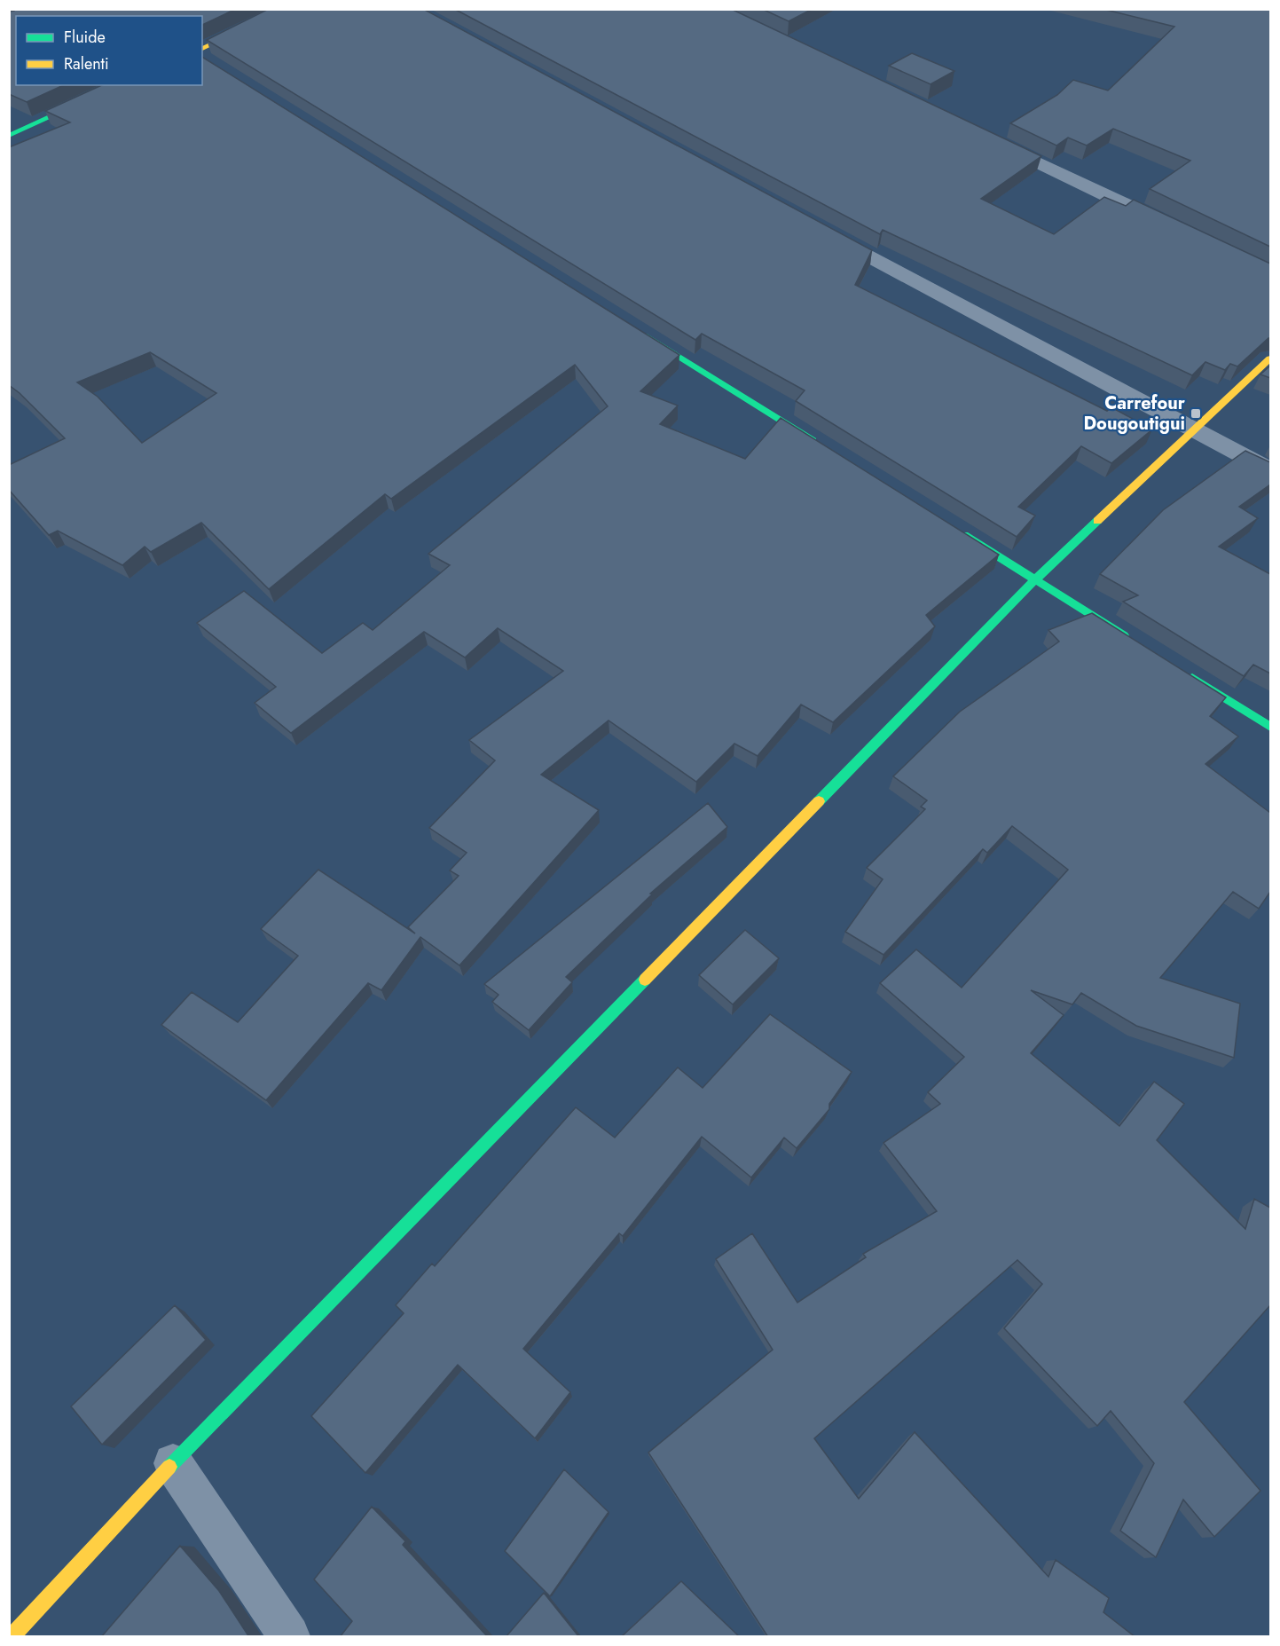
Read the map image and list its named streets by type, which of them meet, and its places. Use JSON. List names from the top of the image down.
{
  "places": {
    "transit": ["Carrefour Dougoutigui"]
  },
  "legend": ["Fluide", "Ralenti"]
}
